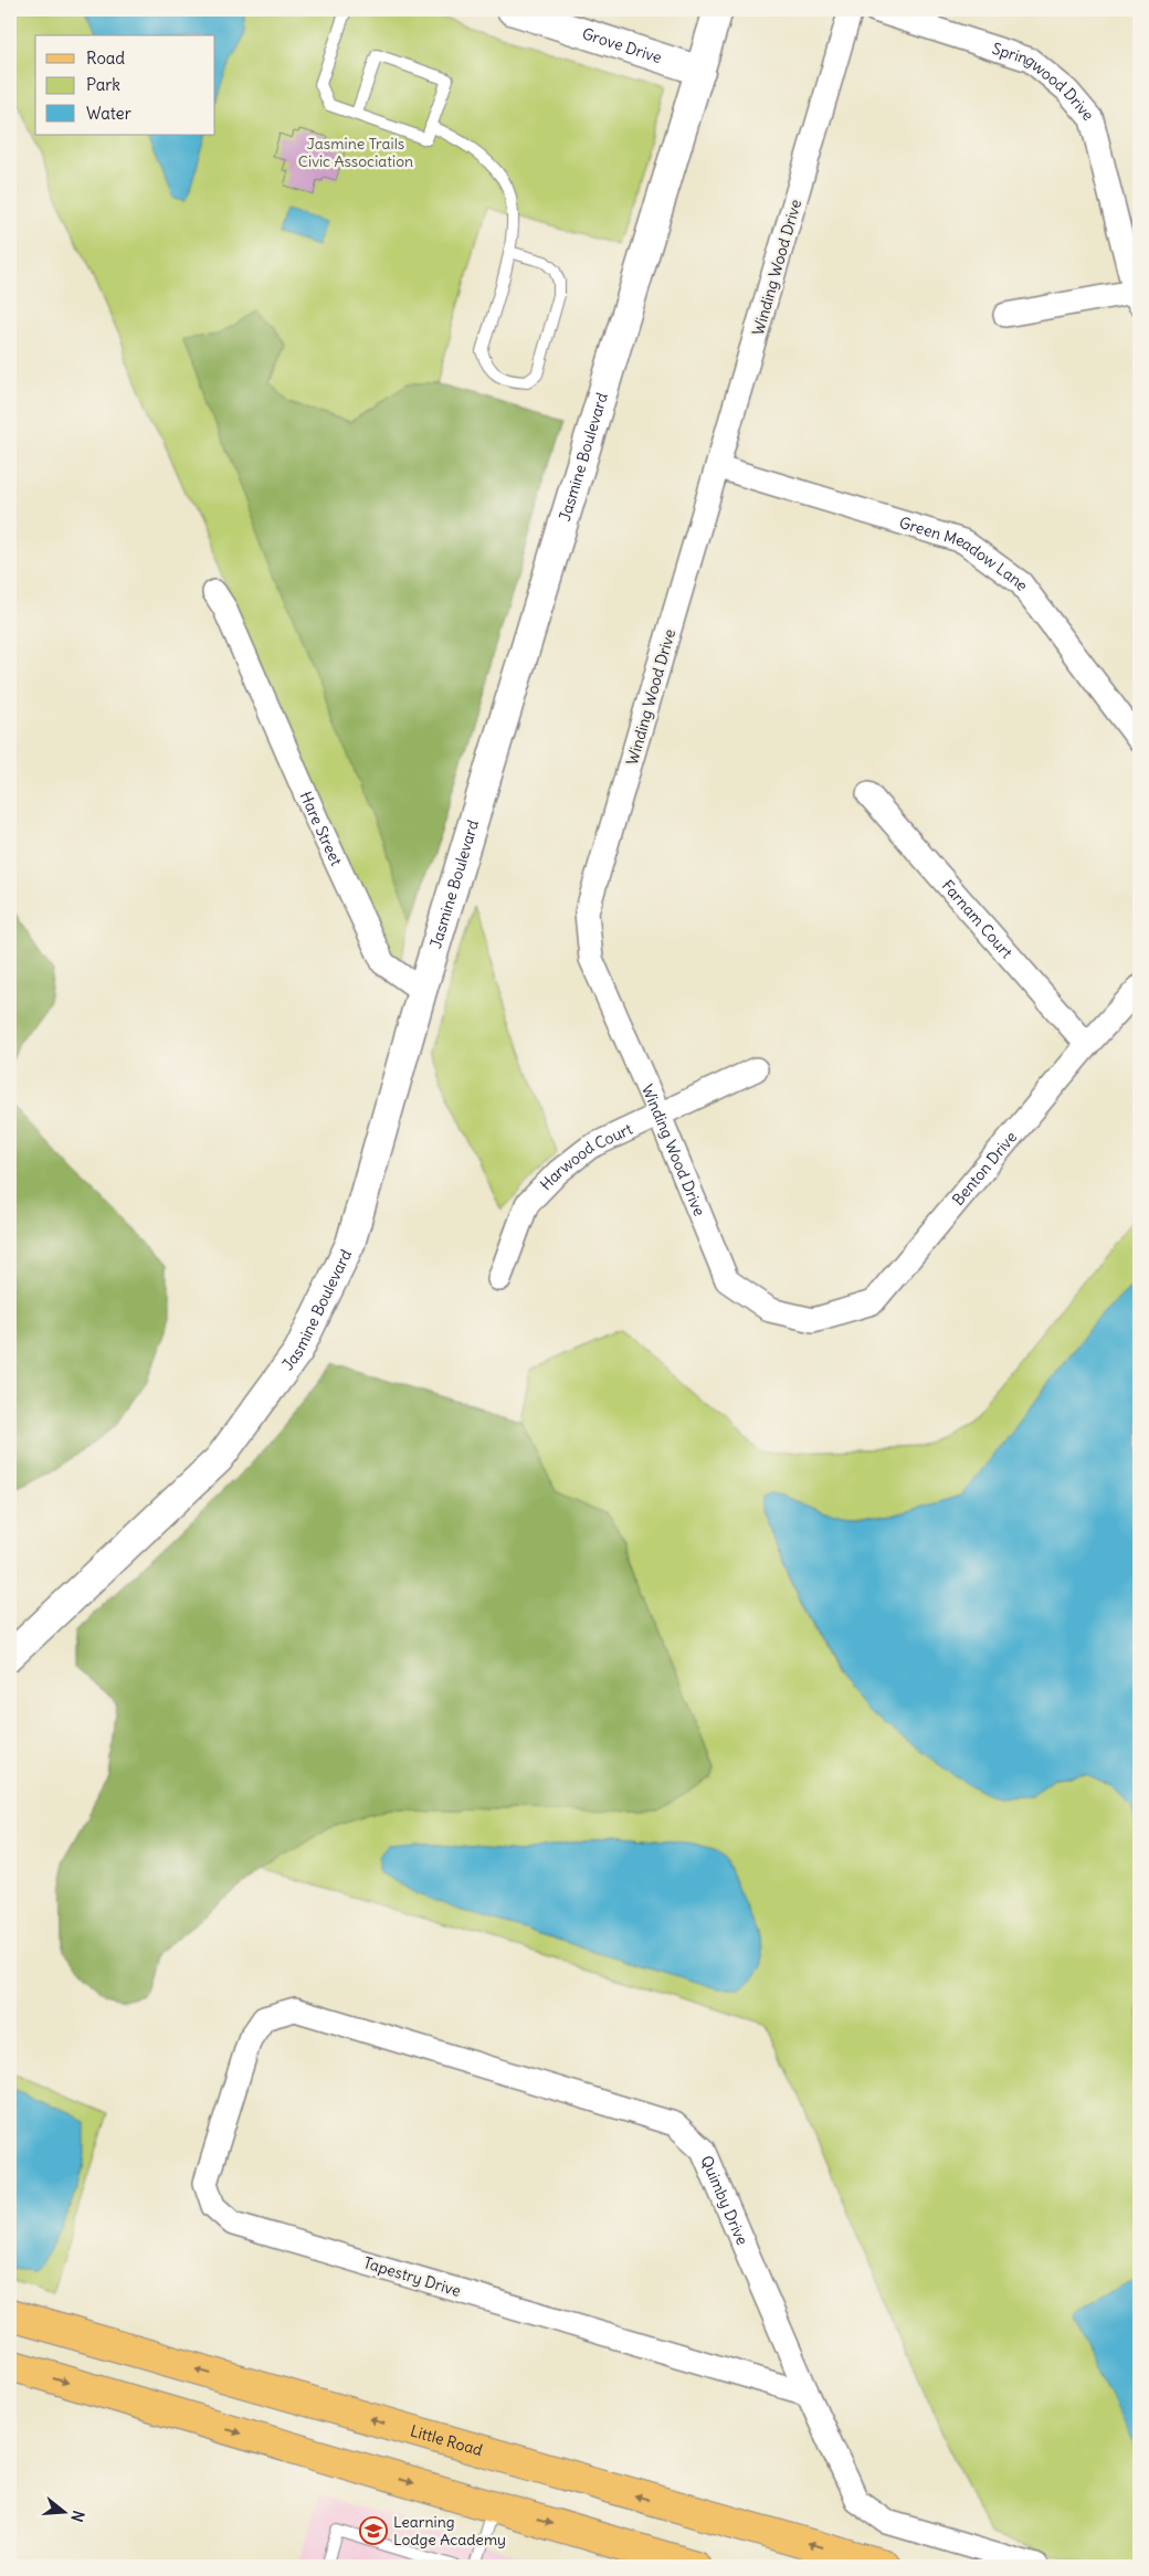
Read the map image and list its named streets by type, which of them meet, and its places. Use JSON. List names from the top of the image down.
{
  "streets": {
    "main road": ["Little Road"],
    "street": [
      "Grove Drive",
      "Springwood Drive",
      "Winding Wood Drive",
      "Jasmine Boulevard",
      "Green Meadow Lane",
      "Hare Street",
      "Farnam Court",
      "Harwood Court",
      "Benton Drive",
      "Quimby Drive",
      "Tapestry Drive"
    ]
  },
  "crossings": [
    ["Grove Drive", "Jasmine Boulevard"],
    ["Winding Wood Drive", "Green Meadow Lane"],
    ["Winding Wood Drive", "Harwood Court"],
    ["Winding Wood Drive", "Benton Drive"],
    ["Jasmine Boulevard", "Hare Street"],
    ["Farnam Court", "Benton Drive"],
    ["Quimby Drive", "Tapestry Drive"]
  ],
  "parks": ["Jasmine Trails Civic Association"],
  "places": {
    "school or university": ["Learning Lodge Academy"]
  },
  "legend": ["Road", "Park", "Water"],
  "north": "right"
}
